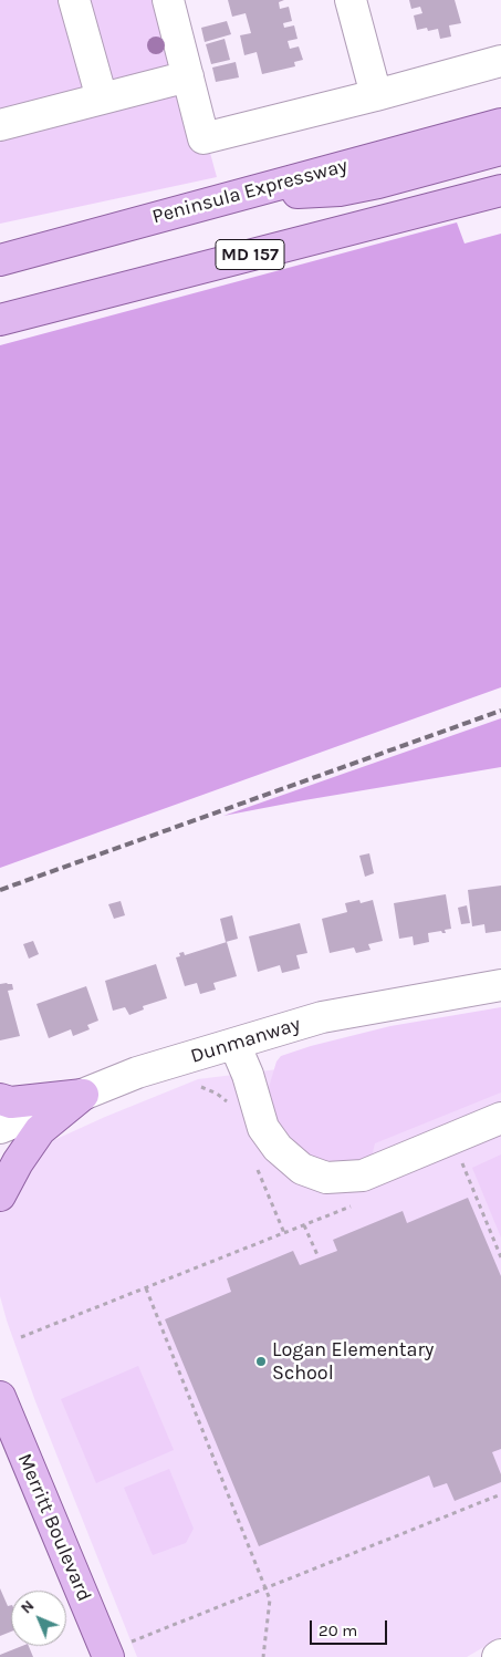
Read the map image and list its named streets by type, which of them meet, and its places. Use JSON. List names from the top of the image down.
{
  "streets": {
    "main road": ["Peninsula Expressway", "MD 157", "Merritt Boulevard"],
    "street": ["Dunmanway"]
  },
  "places": ["Logan Elementary School"],
  "scale_bar": "20 m",
  "north": "top left"
}
